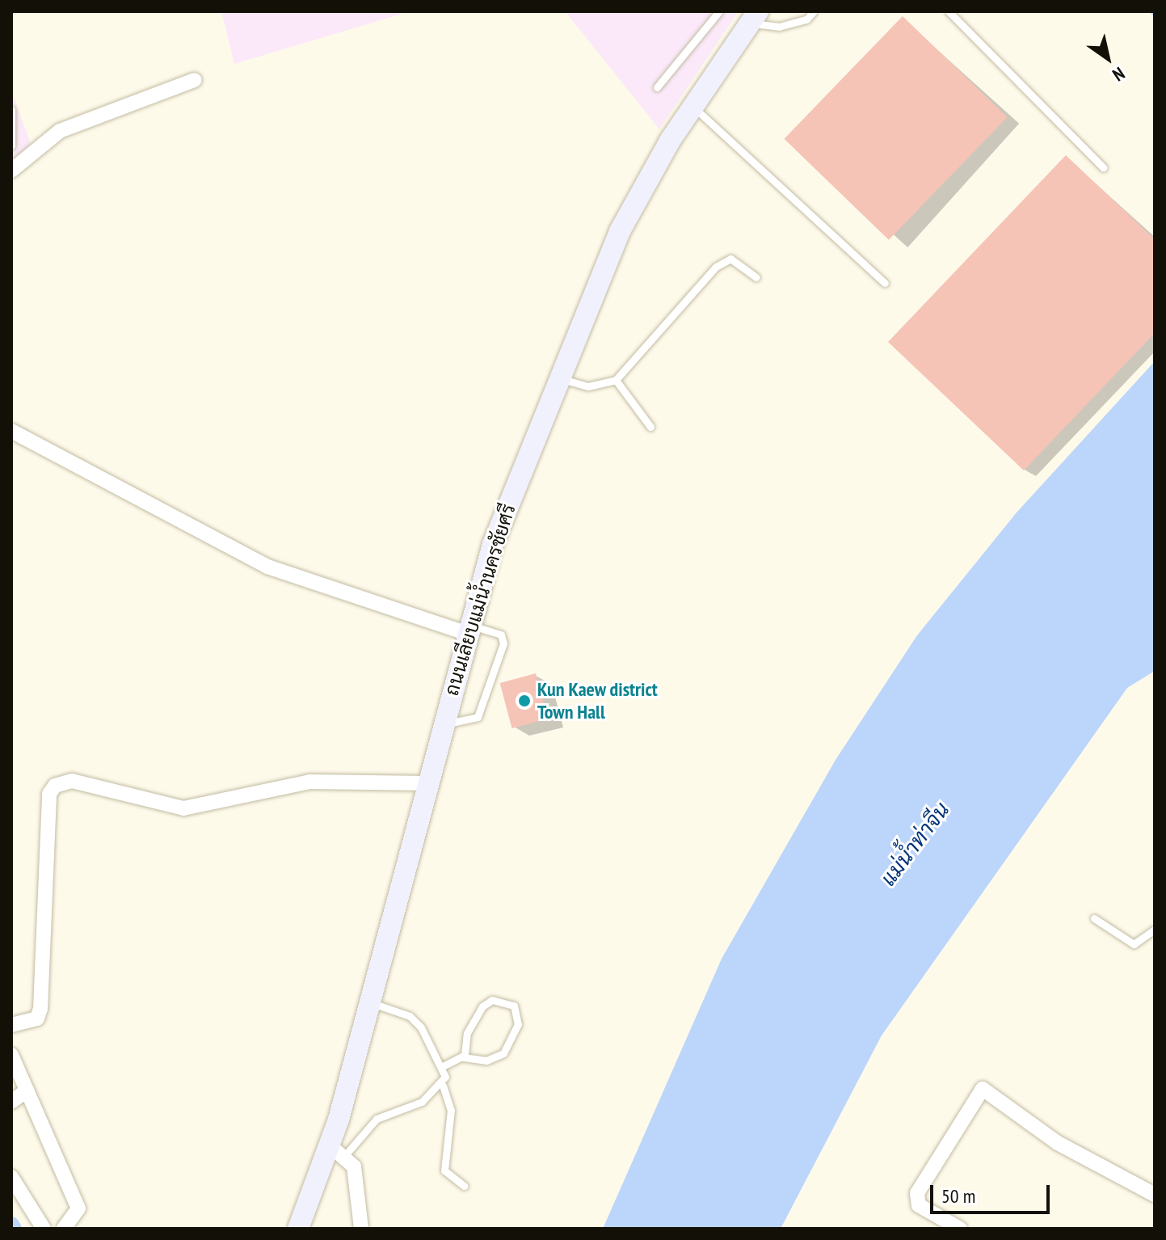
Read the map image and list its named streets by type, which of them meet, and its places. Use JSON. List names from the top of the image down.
{
  "streets": {
    "main road": ["ถนนเลียบแม่น้ำนครชัยศรี"]
  },
  "water": ["แม่น้ำท่าจีน"],
  "places": ["Kun Kaew district Town Hall"],
  "scale_bar": "50 m",
  "north": "bottom right"
}
